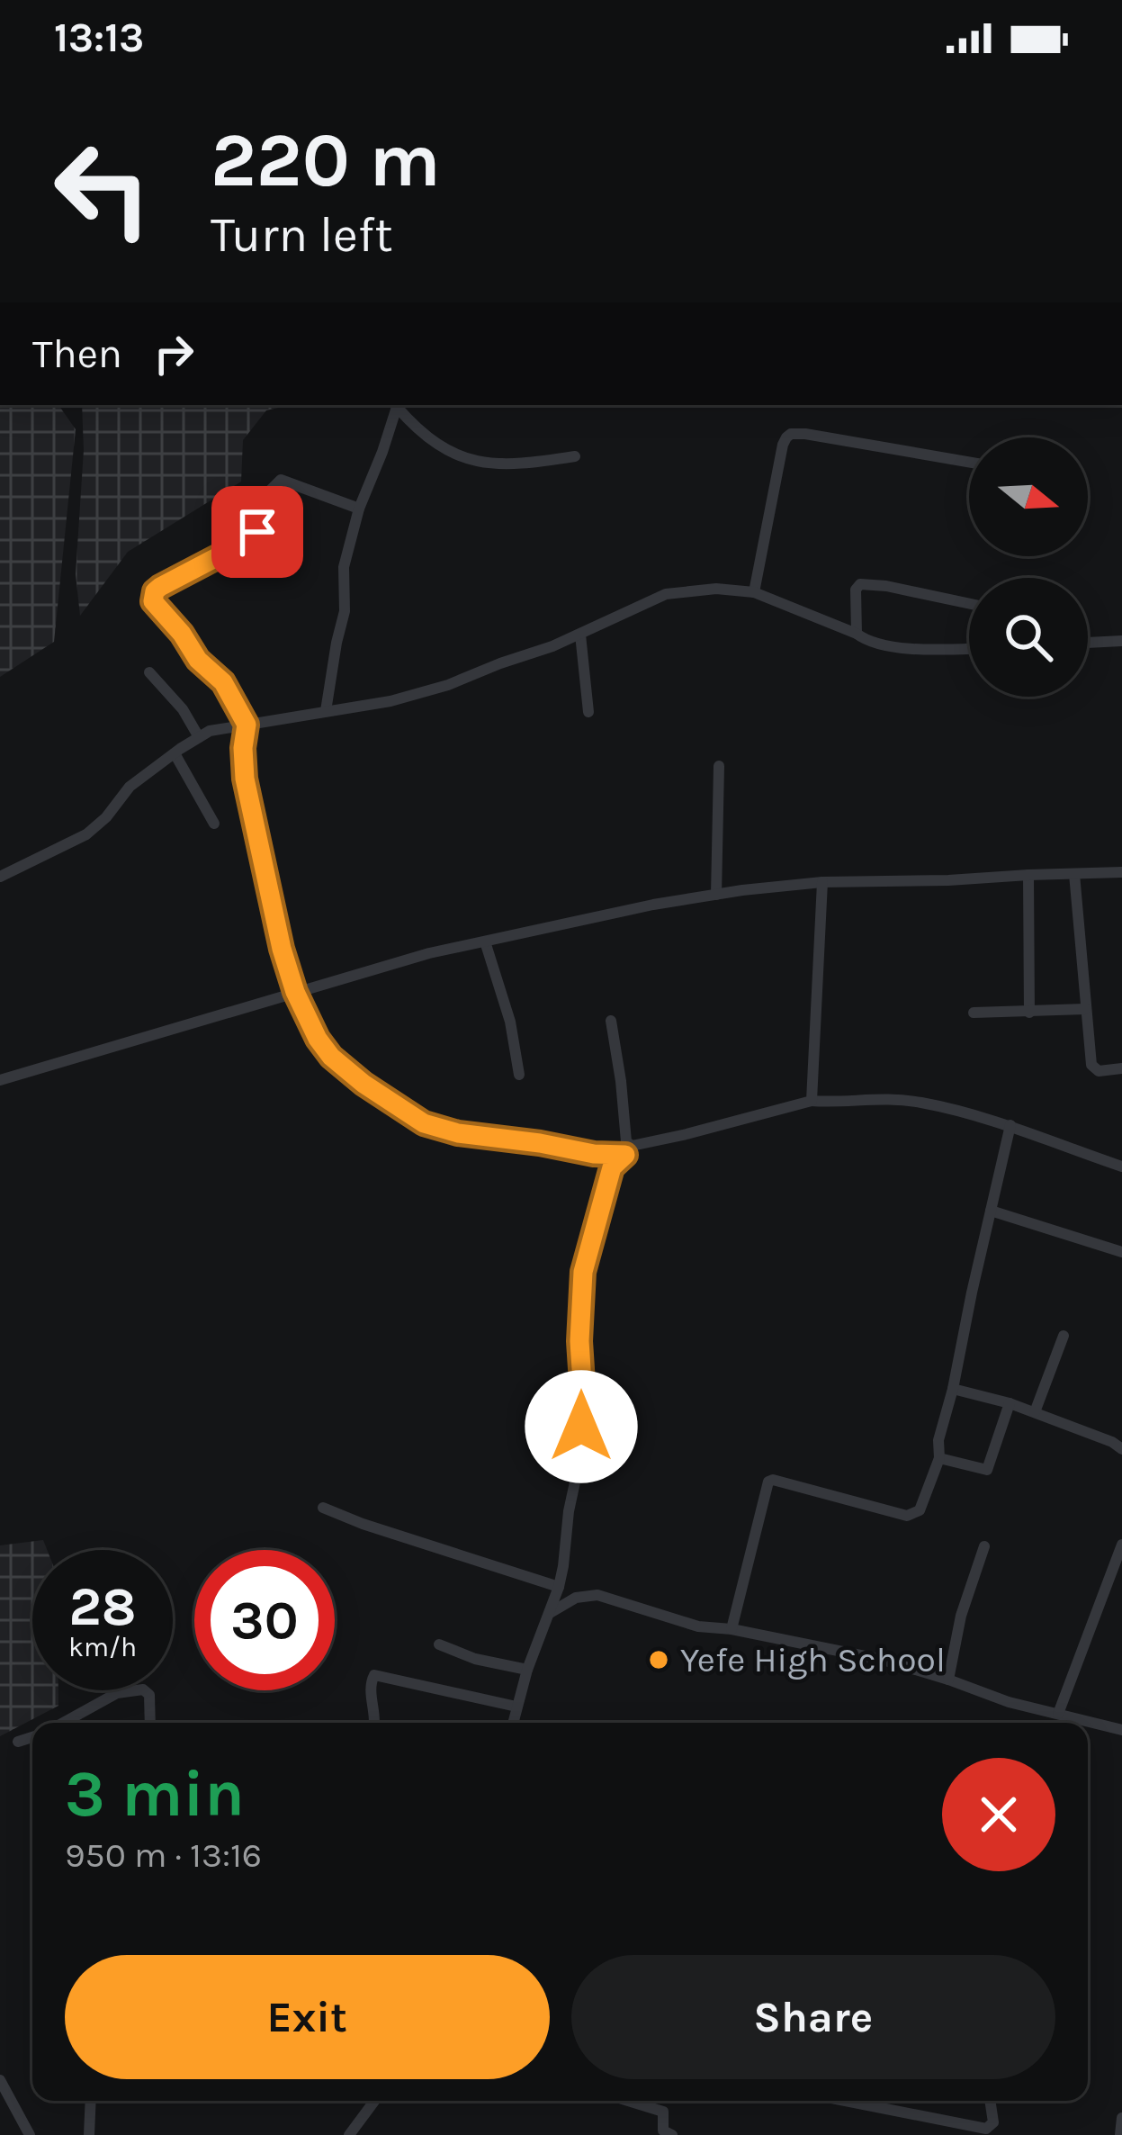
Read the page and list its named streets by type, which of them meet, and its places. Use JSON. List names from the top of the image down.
{
  "places": ["Yefe High School"],
  "north": "right",
  "page": {
    "status": "13:13",
    "turn": ["220 m", "Turn left"],
    "then": "Then",
    "speed": "28 km/h",
    "limit": "30",
    "heading": ["3 min", "950 m · 13:16"],
    "buttons": ["Exit", "Share"]
  }
}
